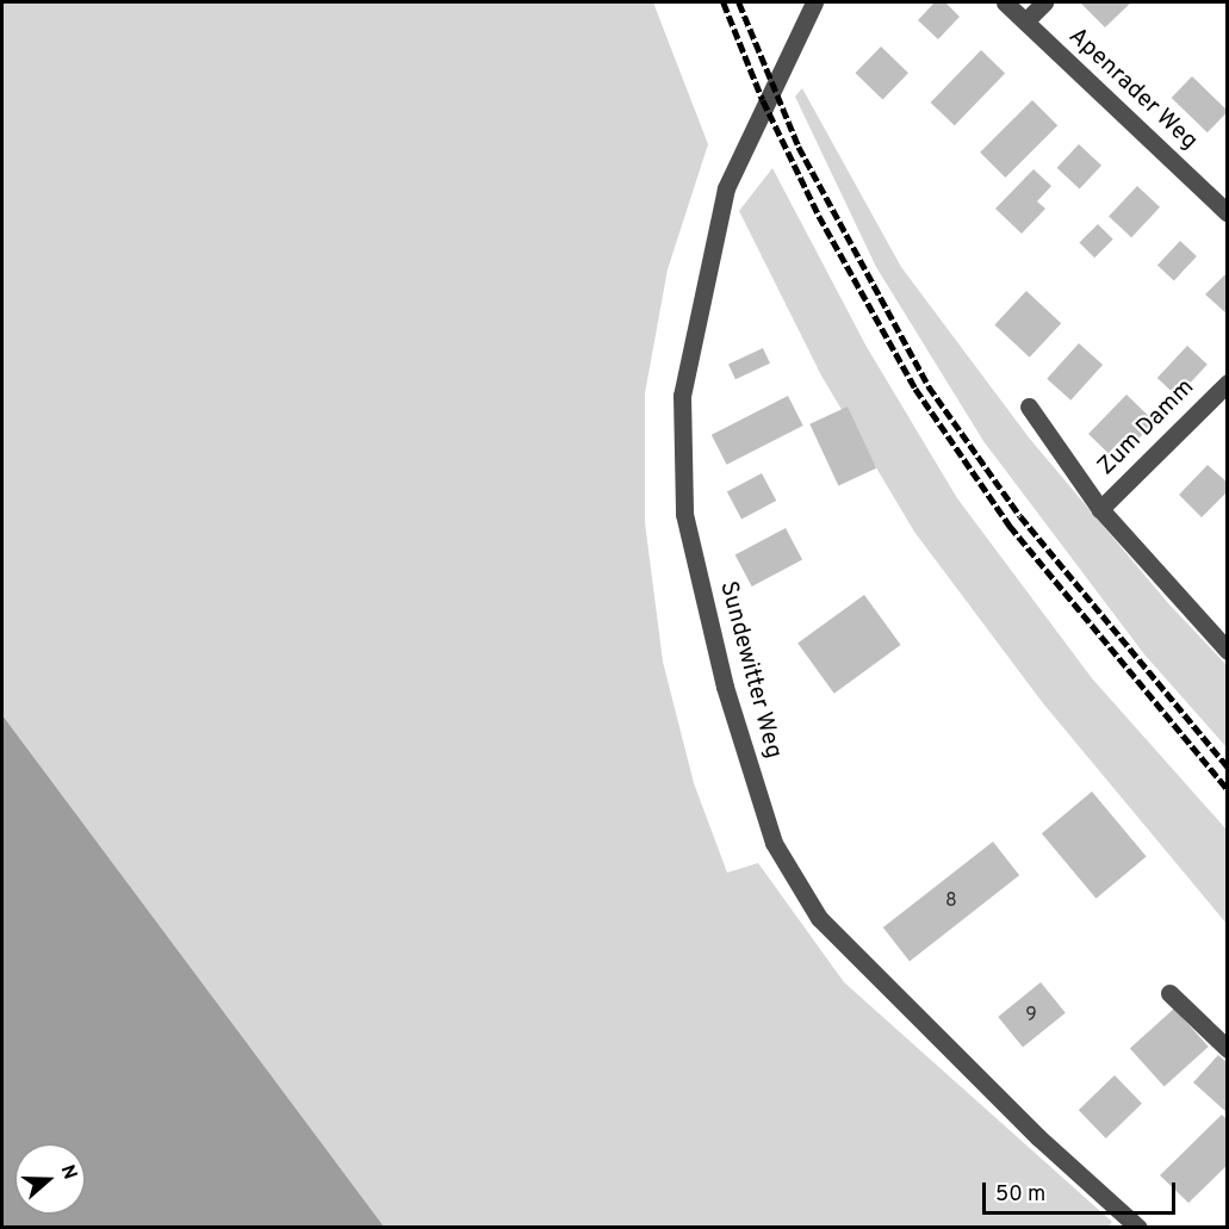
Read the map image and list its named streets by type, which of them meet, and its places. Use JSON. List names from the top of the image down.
{
  "streets": {
    "street": ["Apenrader Weg", "Zum Damm", "Sundewitter Weg"]
  },
  "house_numbers": ["8", "9"],
  "scale_bar": "50 m",
  "north": "right"
}
